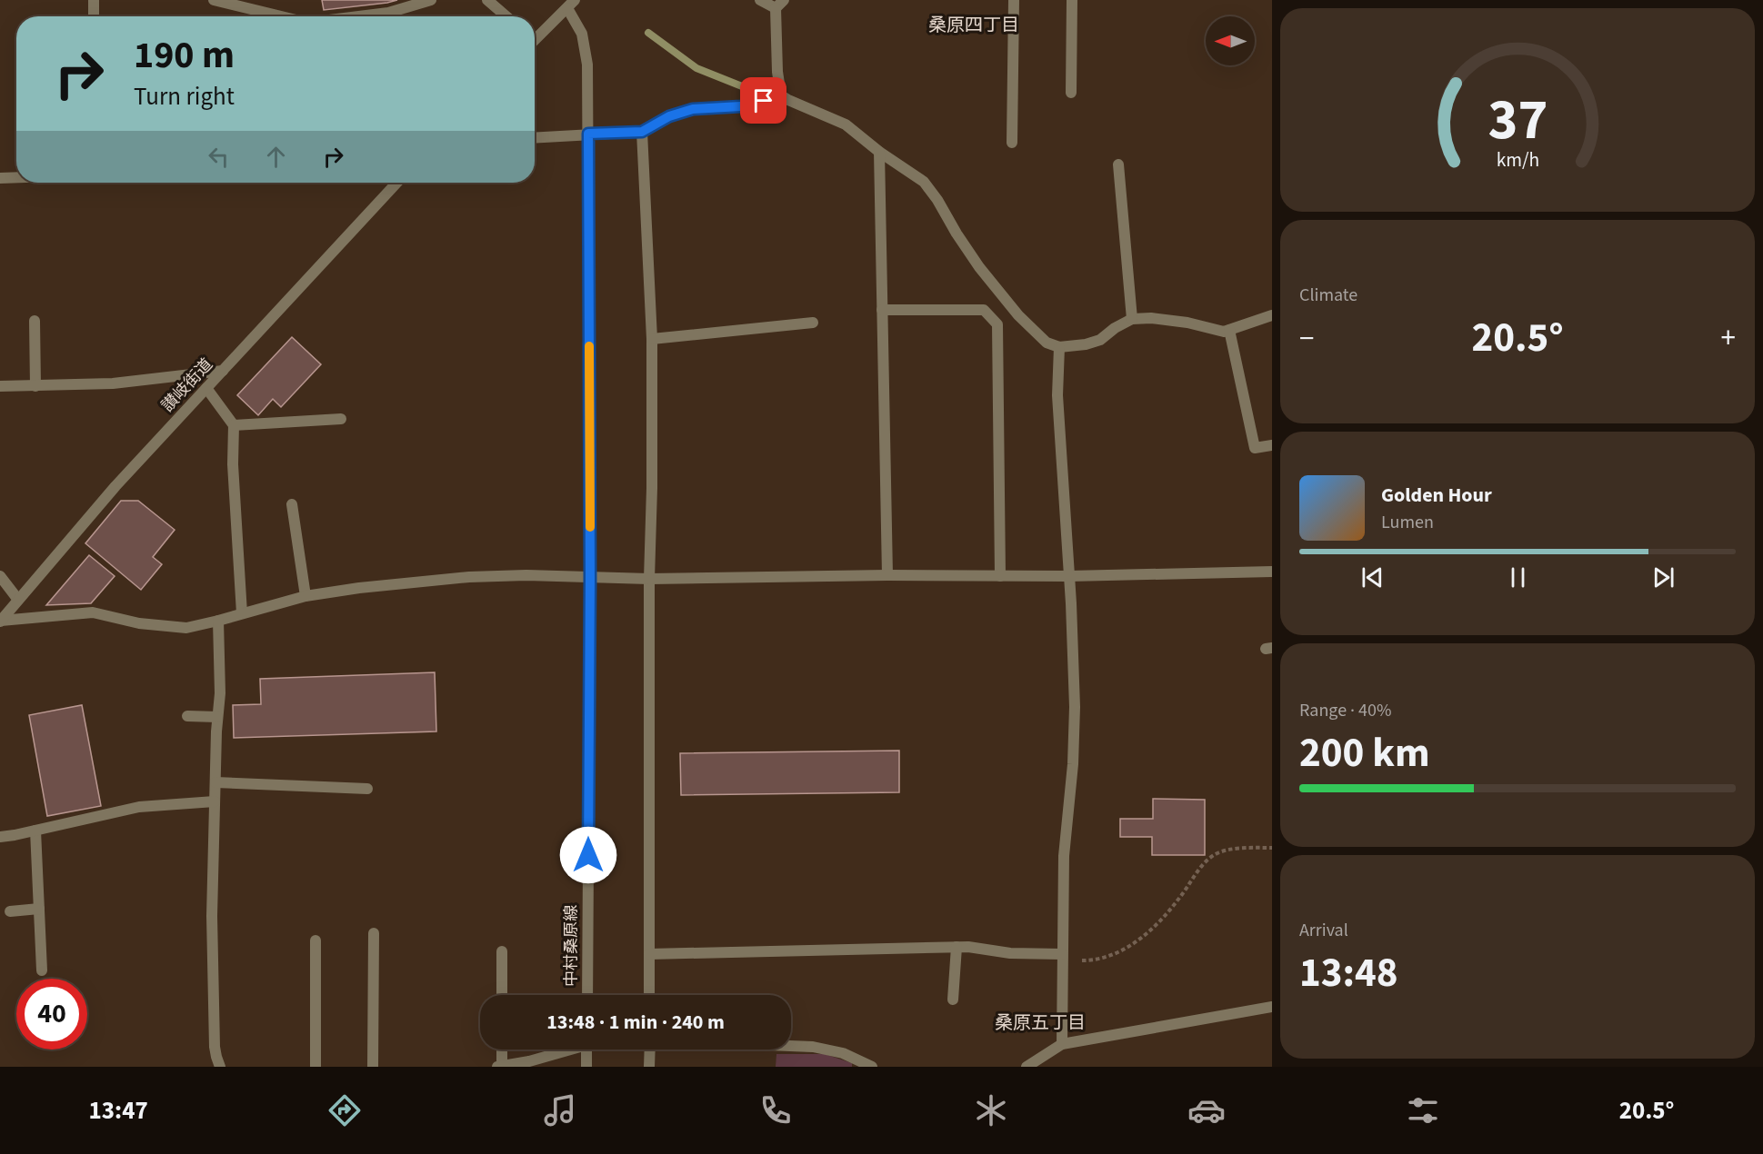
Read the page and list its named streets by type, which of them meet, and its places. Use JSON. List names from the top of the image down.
{
  "streets": {
    "street": ["讃岐街道", "中村桑原線"]
  },
  "districts": ["桑原四丁目", "桑原五丁目"],
  "north": "left",
  "page": {
    "turn": ["190 m", "Turn right"],
    "tile": [
      "Climate",
      ["Range · 40%", "200 km"],
      ["Arrival", "13:48"]
    ],
    "heat": ["−", "20.5°", "+"],
    "song": ["Golden Hour", "Lumen"],
    "limit": "40",
    "trip": "13:48 · 1 min · 240 m",
    "tabs": ["13:47", "20.5°"],
    "gauge": ["37", "km/h"]
  }
}
